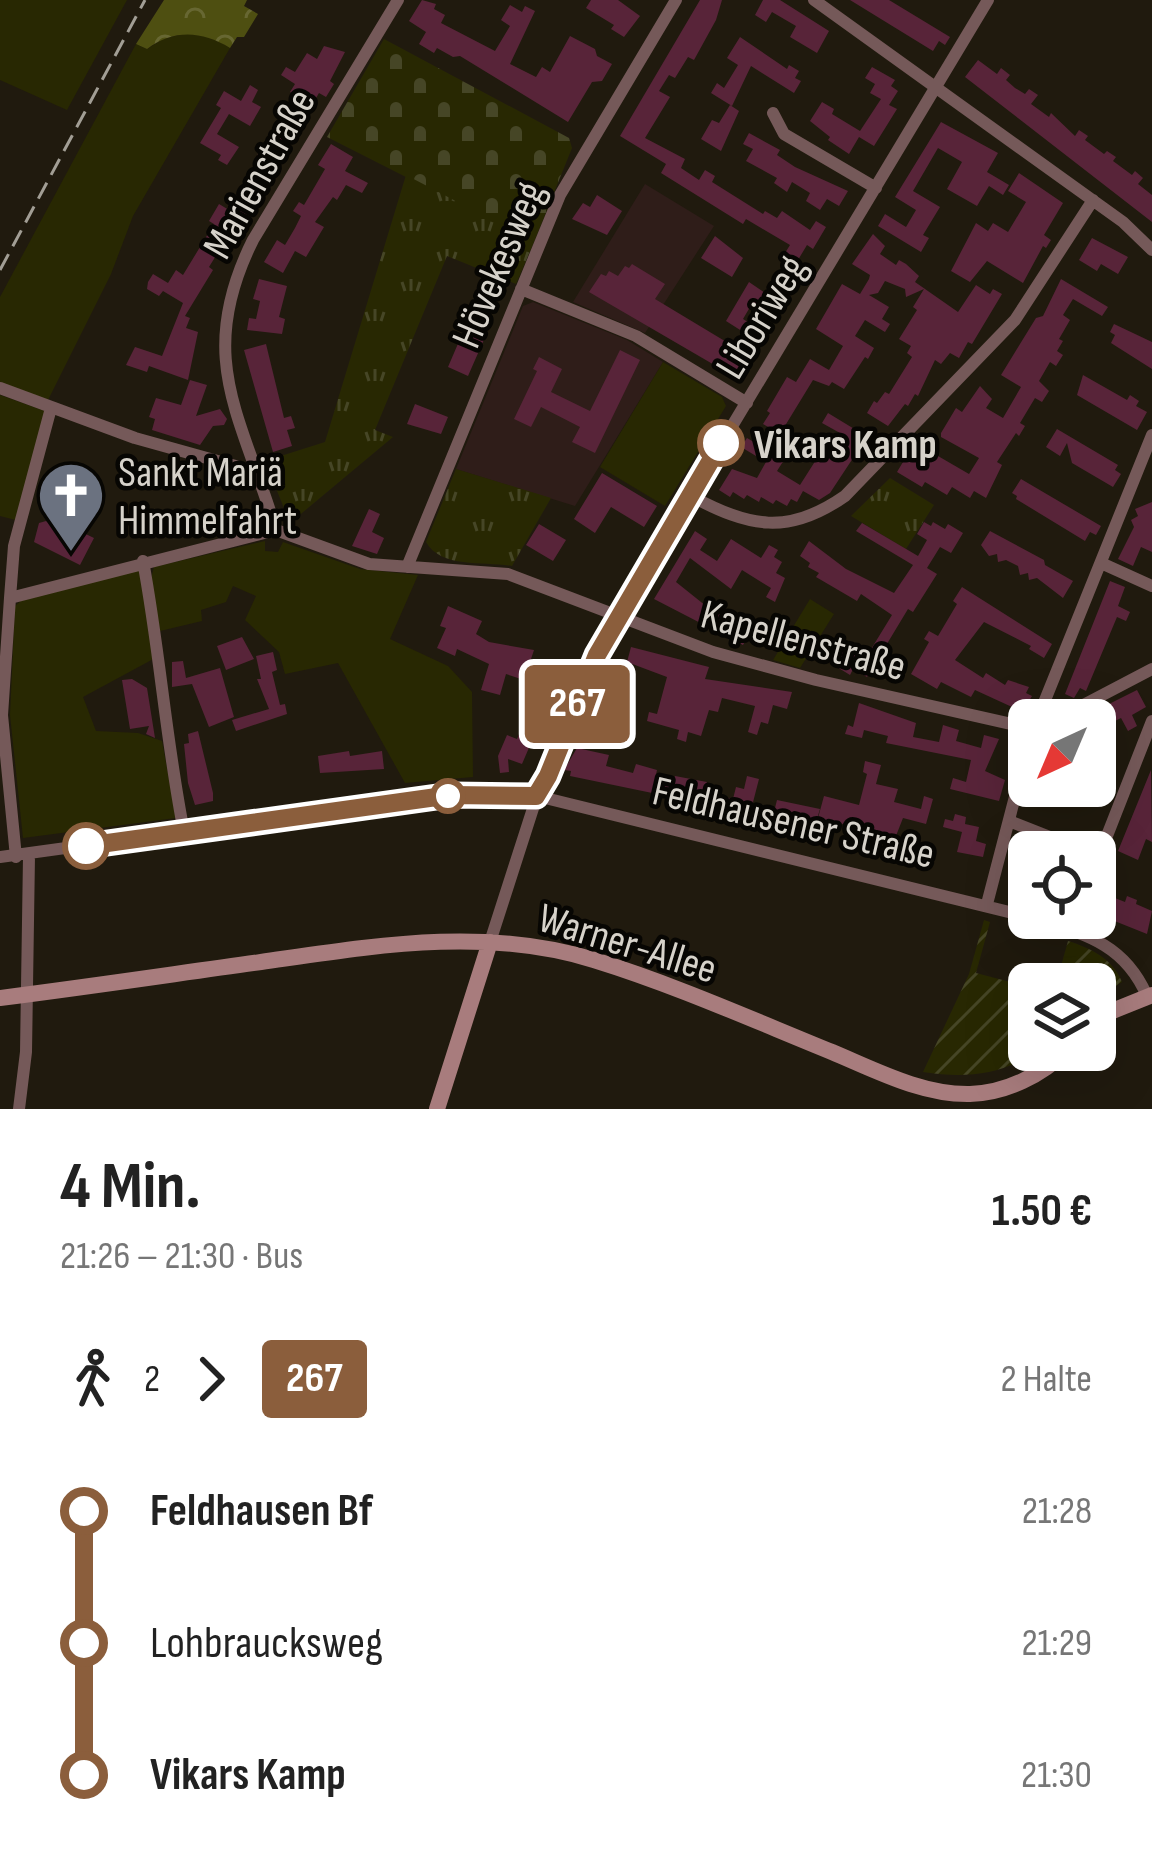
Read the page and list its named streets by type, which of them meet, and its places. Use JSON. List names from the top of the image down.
{
  "streets": {
    "street": [
      "Marienstraße",
      "Hövekesweg",
      "Liboriweg",
      "Kapellenstraße",
      "Feldhausener Straße",
      "Warner-Allee"
    ]
  },
  "crossings": [
    ["Marienstraße", "Kapellenstraße"],
    ["Hövekesweg", "Kapellenstraße"],
    ["Liboriweg", "Kapellenstraße"],
    ["Liboriweg", "Feldhausener Straße"],
    ["Liboriweg", "Warner-Allee"]
  ],
  "places": {
    "other": ["Vikars Kamp"],
    "church": ["Sankt Mariä Himmelfahrt"]
  },
  "lines": ["bus line 267"],
  "north": "bottom left",
  "page": {
    "on_map": "267",
    "heading": ["4 Min.", "21:26 – 21:30 · Bus", "1.50 €"],
    "legs": ["2", "267", "2 Halte"],
    "list": [
      {
        "name": "Feldhausen Bf",
        "value": "21:28"
      },
      {
        "name": "Lohbraucksweg",
        "value": "21:29"
      },
      {
        "name": "Vikars Kamp",
        "value": "21:30"
      }
    ]
  }
}
